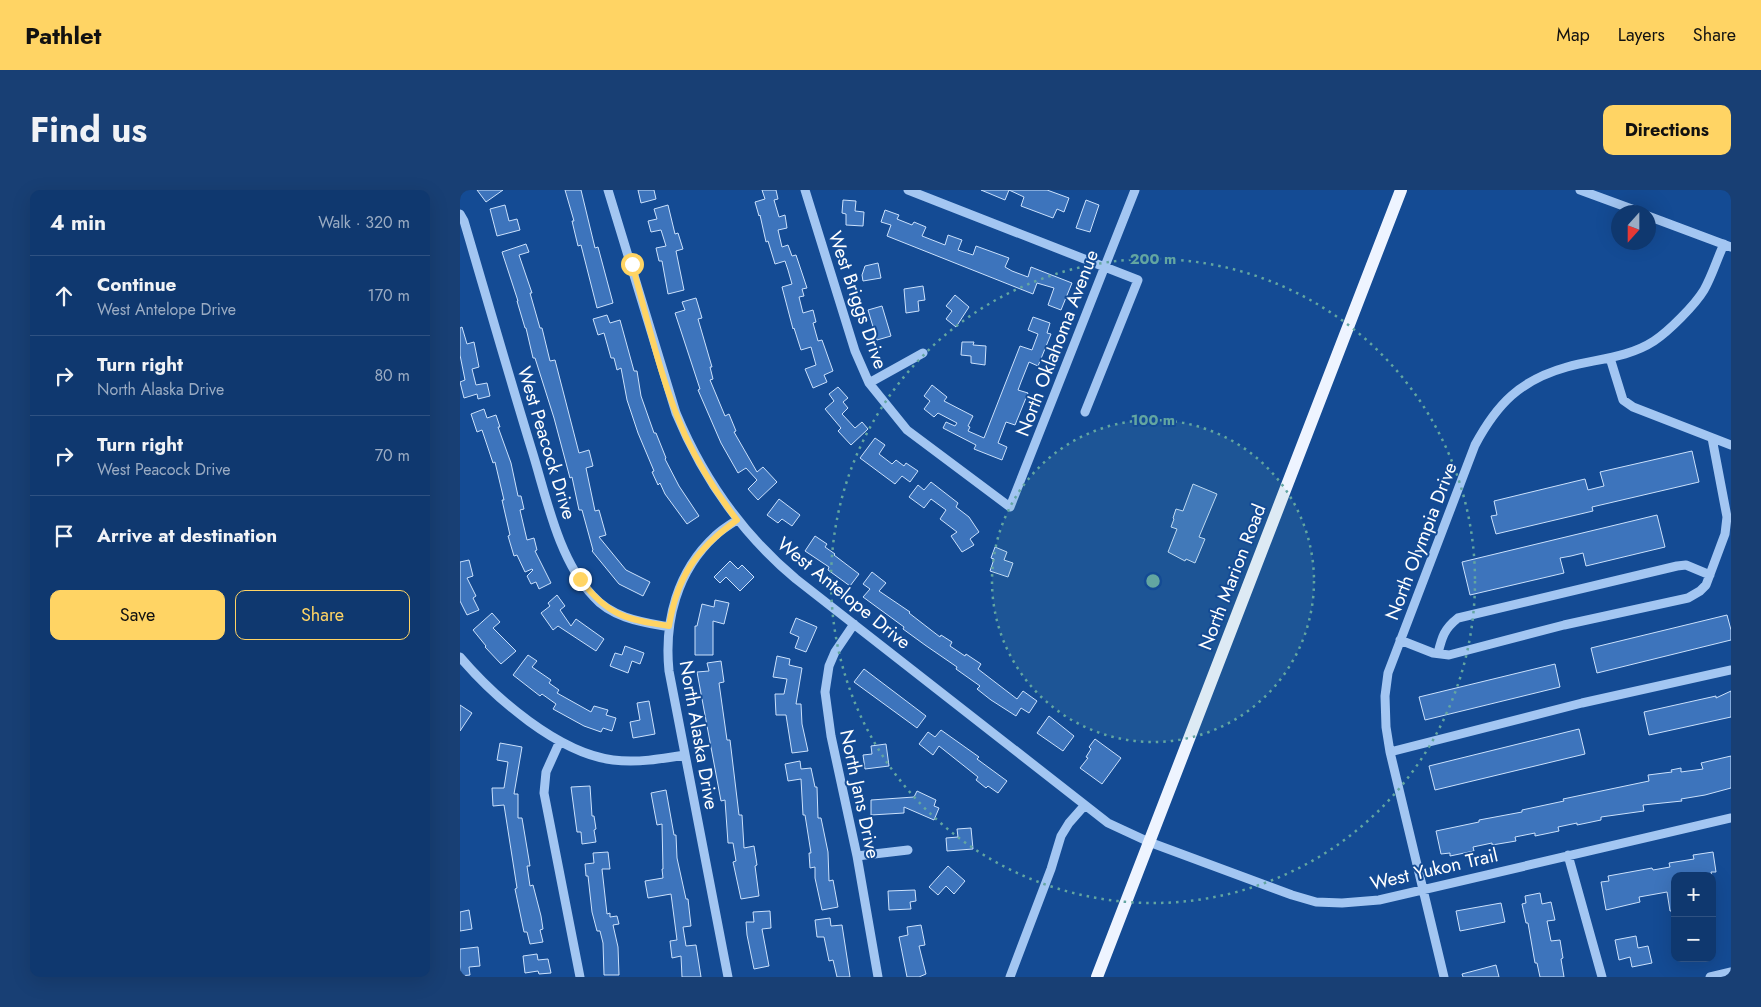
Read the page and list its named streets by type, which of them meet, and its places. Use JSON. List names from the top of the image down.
{
  "streets": {
    "main road": ["North Marion Road"],
    "street": [
      "West Briggs Drive",
      "North Oklahoma Avenue",
      "West Peacock Drive",
      "North Olympia Drive",
      "West Antelope Drive",
      "North Alaska Drive",
      "North Jans Drive",
      "West Yukon Trail"
    ]
  },
  "crossings": [
    ["West Briggs Drive", "North Oklahoma Avenue"],
    ["West Peacock Drive", "North Alaska Drive"],
    ["North Olympia Drive", "West Yukon Trail"],
    ["North Marion Road", "West Antelope Drive"],
    ["North Marion Road", "West Yukon Trail"],
    ["West Antelope Drive", "North Alaska Drive"],
    ["West Antelope Drive", "North Jans Drive"],
    ["West Antelope Drive", "West Yukon Trail"]
  ],
  "north": "bottom",
  "page": {
    "header": "Pathlet",
    "nav": ["Map", "Layers", "Share"],
    "title": "Find us",
    "buttons": [
      "Directions",
      ["Save", "Share"]
    ],
    "heading": ["4 min", "Walk · 320 m"],
    "list": [
      ["Continue", "West Antelope Drive", "170 m"],
      ["Turn right", "North Alaska Drive", "80 m"],
      ["Turn right", "West Peacock Drive", "70 m"],
      "Arrive at destination"
    ],
    "map_buttons": ["+", "−"]
  },
  "rings": ["200 m", "100 m"]
}
